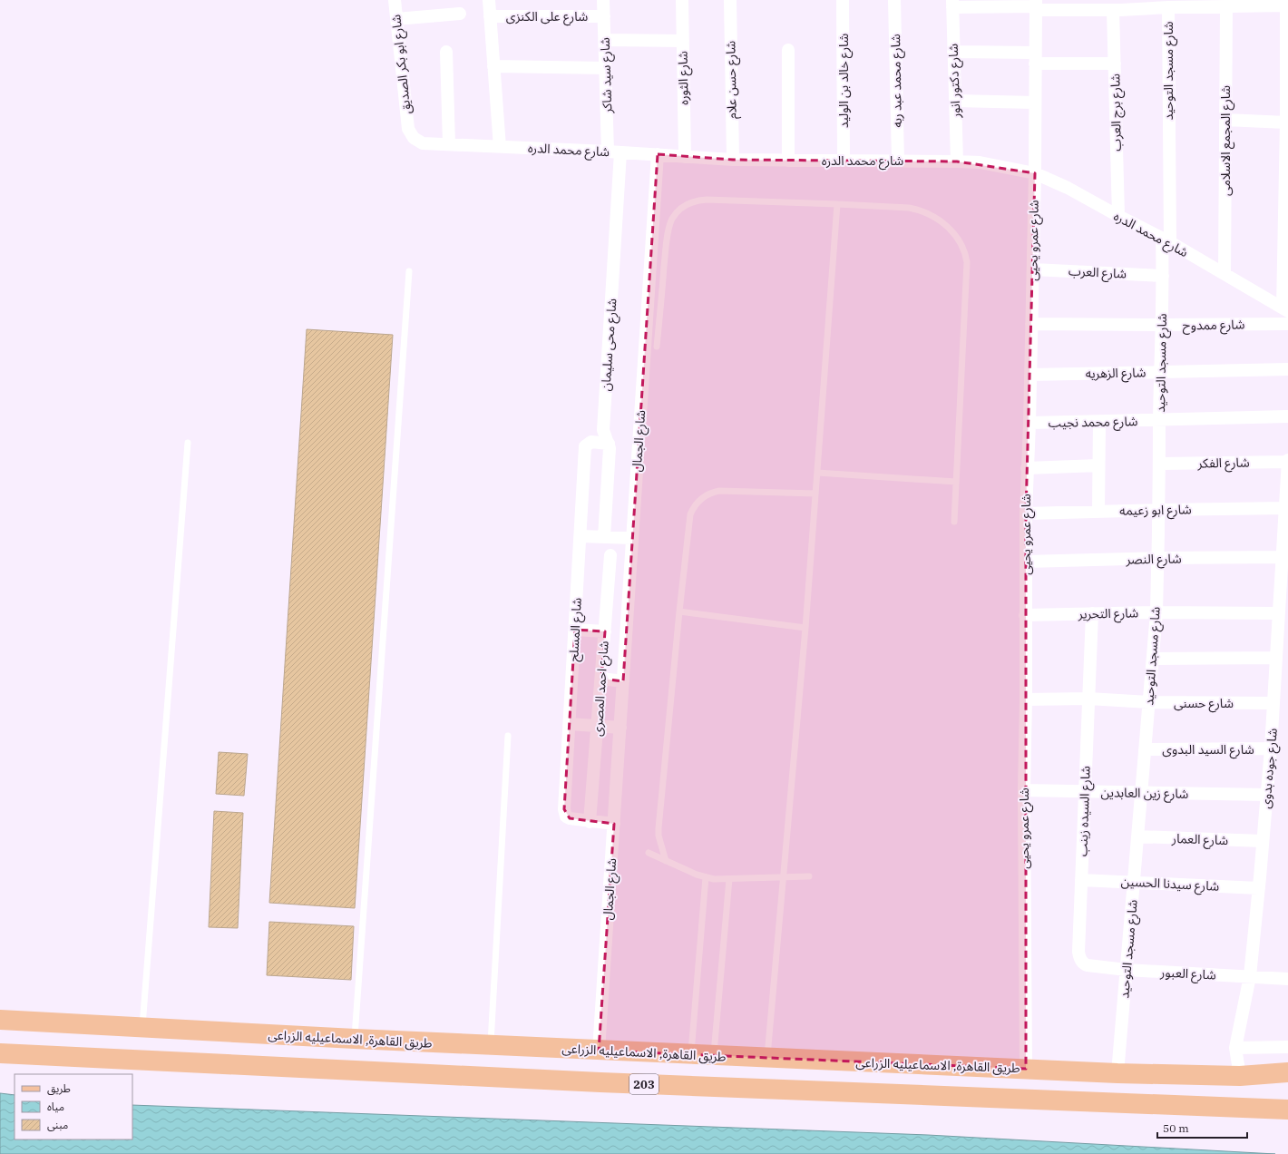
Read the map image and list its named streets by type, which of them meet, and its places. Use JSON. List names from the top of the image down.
{
  "streets": {
    "main road": ["طريق القاهرة, الاسماعيليه الزراعى", "203"],
    "street": [
      "شارع على الكنزى",
      "شارع ابو بكر الصديق",
      "شارع مسجد التوحيد",
      "شارع سيد شاكر",
      "شارع الثوره",
      "شارع حسن علام",
      "شارع خالد بن الوليد",
      "شارع محمد عبد ربه",
      "شارع دكتور انور",
      "شارع برج العرب",
      "شارع المجمع الاسلامى",
      "شارع محمد الدره",
      "شارع عمرو يحيى",
      "شارع العرب",
      "شارع ممدوح",
      "شارع محى سليمان",
      "شارع الزهريه",
      "شارع محمد نجيب",
      "شارع الجمال",
      "شارع الفكر",
      "شارع ابو زعيمه",
      "شارع النصر",
      "شارع التحرير",
      "شارع المسلح",
      "شارع احمد المصرى",
      "شارع حسنى",
      "شارع السيد البدوى",
      "شارع جوده بدوى",
      "شارع زين العابدين",
      "شارع السيده زينب",
      "شارع العمار",
      "شارع سيدنا الحسين",
      "شارع العبور"
    ]
  },
  "crossings": [
    ["شارع على الكنزى", "شارع سيد شاكر"],
    ["شارع ابو بكر الصديق", "شارع محمد الدره"],
    ["شارع مسجد التوحيد", "شارع محمد الدره"],
    ["شارع مسجد التوحيد", "شارع العرب"],
    ["شارع مسجد التوحيد", "شارع ممدوح"],
    ["شارع مسجد التوحيد", "شارع الزهريه"],
    ["شارع مسجد التوحيد", "شارع محمد نجيب"],
    ["شارع مسجد التوحيد", "شارع الفكر"],
    ["شارع مسجد التوحيد", "شارع ابو زعيمه"],
    ["شارع مسجد التوحيد", "شارع النصر"],
    ["شارع مسجد التوحيد", "شارع التحرير"],
    ["شارع مسجد التوحيد", "شارع حسنى"],
    ["شارع مسجد التوحيد", "شارع السيد البدوى"],
    ["شارع مسجد التوحيد", "شارع زين العابدين"],
    ["شارع مسجد التوحيد", "شارع السيده زينب"],
    ["شارع مسجد التوحيد", "شارع العمار"],
    ["شارع مسجد التوحيد", "شارع سيدنا الحسين"],
    ["شارع مسجد التوحيد", "شارع العبور"],
    ["شارع مسجد التوحيد", "طريق القاهرة, الاسماعيليه الزراعى"],
    ["شارع سيد شاكر", "شارع محمد الدره"],
    ["شارع الثوره", "شارع محمد الدره"],
    ["شارع حسن علام", "شارع محمد الدره"],
    ["شارع خالد بن الوليد", "شارع محمد الدره"],
    ["شارع محمد عبد ربه", "شارع محمد الدره"],
    ["شارع دكتور انور", "شارع محمد الدره"],
    ["شارع برج العرب", "شارع محمد الدره"],
    ["شارع المجمع الاسلامى", "شارع محمد الدره"],
    ["شارع محمد الدره", "شارع عمرو يحيى"],
    ["شارع محمد الدره", "شارع محى سليمان"],
    ["شارع محمد الدره", "شارع الجمال"],
    ["شارع عمرو يحيى", "شارع العرب"],
    ["شارع عمرو يحيى", "شارع ممدوح"],
    ["شارع عمرو يحيى", "شارع الزهريه"],
    ["شارع عمرو يحيى", "شارع محمد نجيب"],
    ["شارع عمرو يحيى", "شارع ابو زعيمه"],
    ["شارع عمرو يحيى", "شارع النصر"],
    ["شارع عمرو يحيى", "شارع التحرير"],
    ["شارع عمرو يحيى", "شارع حسنى"],
    ["شارع عمرو يحيى", "شارع زين العابدين"],
    ["شارع عمرو يحيى", "طريق القاهرة, الاسماعيليه الزراعى"],
    ["شارع محى سليمان", "شارع المسلح"],
    ["شارع الجمال", "شارع المسلح"],
    ["شارع الجمال", "طريق القاهرة, الاسماعيليه الزراعى"],
    ["شارع الفكر", "شارع جوده بدوى"],
    ["شارع ابو زعيمه", "شارع جوده بدوى"],
    ["شارع النصر", "شارع جوده بدوى"],
    ["شارع التحرير", "شارع جوده بدوى"],
    ["شارع التحرير", "شارع السيده زينب"],
    ["شارع المسلح", "شارع احمد المصرى"],
    ["شارع حسنى", "شارع جوده بدوى"],
    ["شارع حسنى", "شارع السيده زينب"],
    ["شارع السيد البدوى", "شارع جوده بدوى"],
    ["شارع جوده بدوى", "شارع زين العابدين"],
    ["شارع جوده بدوى", "شارع العمار"],
    ["شارع جوده بدوى", "شارع سيدنا الحسين"],
    ["شارع جوده بدوى", "شارع العبور"],
    ["شارع جوده بدوى", "طريق القاهرة, الاسماعيليه الزراعى"],
    ["شارع زين العابدين", "شارع السيده زينب"],
    ["شارع السيده زينب", "شارع سيدنا الحسين"],
    ["شارع السيده زينب", "شارع العبور"]
  ],
  "legend": ["طريق", "مياه", "مبنى"],
  "scale_bar": "50 m"
}
